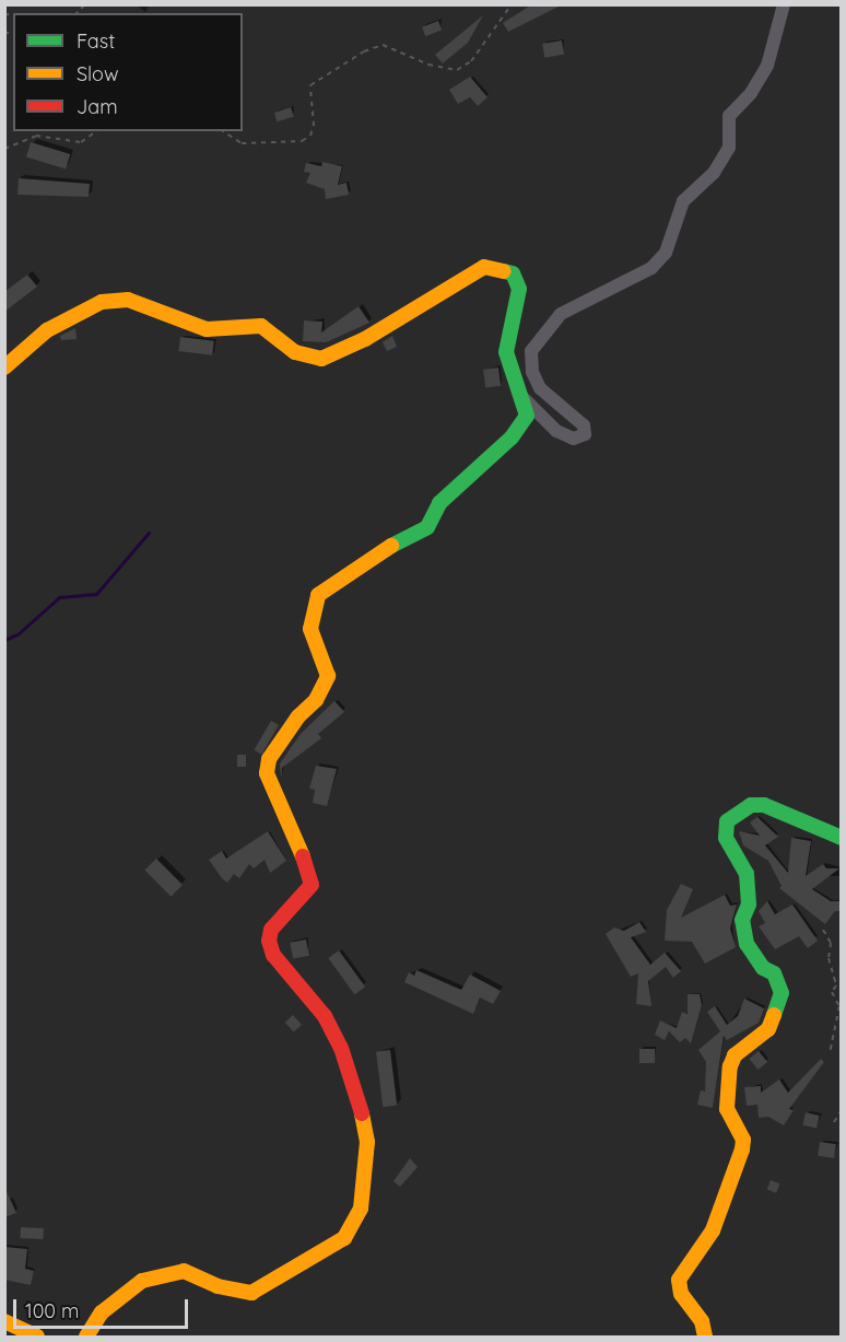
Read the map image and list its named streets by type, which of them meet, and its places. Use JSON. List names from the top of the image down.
{
  "legend": ["Fast", "Slow", "Jam"],
  "scale_bar": "100 m"
}
